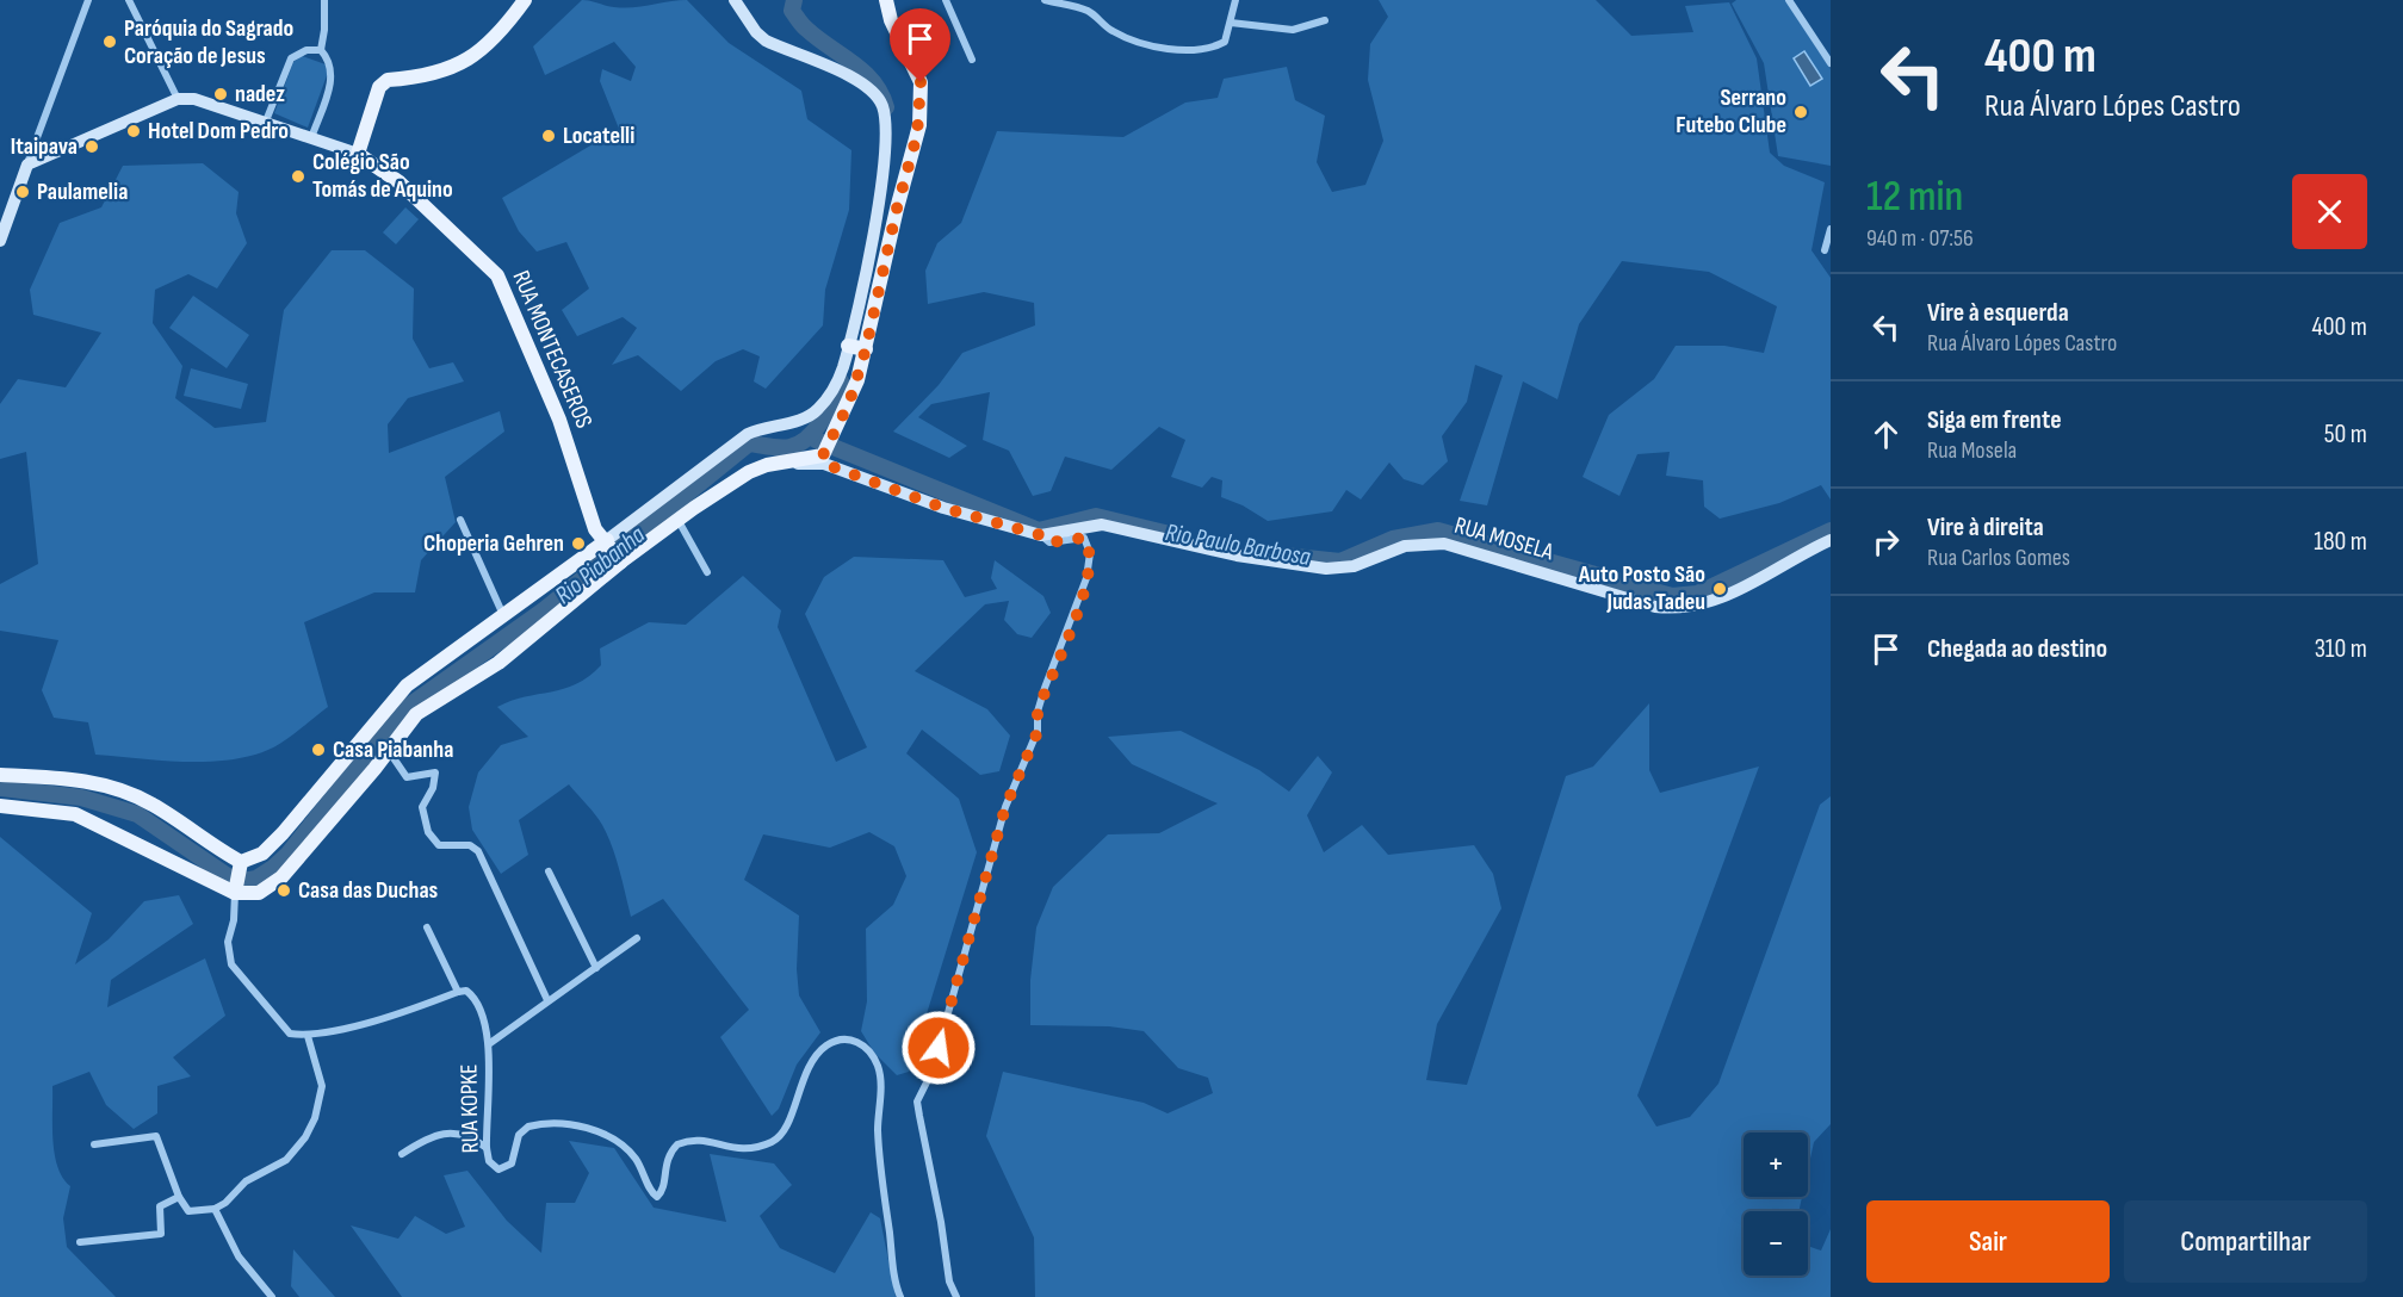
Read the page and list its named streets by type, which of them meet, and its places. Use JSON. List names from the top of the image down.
{
  "streets": {
    "main road": ["RUA MONTECASEROS", "RUA MOSELA"],
    "street": ["RUA KOPKE"]
  },
  "water": ["Rio Paulo Barbosa", "Rio Piabanha"],
  "places": [
    "Paróquia do Sagrado Coração de Jesus",
    "nadez",
    "Serrano Futebo Clube",
    "Hotel Dom Pedro",
    "Locatelli",
    "Itaipava",
    "Colégio São Tomás de Aquino",
    "Paulamelia",
    "Choperia Gehren",
    "Auto Posto São Judas Tadeu",
    "Casa Piabanha",
    "Casa das Duchas"
  ],
  "page": {
    "turn": ["400 m", "Rua Álvaro Lópes Castro"],
    "heading": ["12 min", "940 m · 07:56"],
    "list": [
      {
        "name": "Vire à esquerda",
        "note": "Rua Álvaro Lópes Castro",
        "value": "400 m"
      },
      {
        "name": "Siga em frente",
        "note": "Rua Mosela",
        "value": "50 m"
      },
      {
        "name": "Vire à direita",
        "note": "Rua Carlos Gomes",
        "value": "180 m"
      },
      {
        "name": "Chegada ao destino",
        "value": "310 m"
      }
    ],
    "map_buttons": ["+", "−"],
    "buttons": ["Sair", "Compartilhar"]
  }
}
